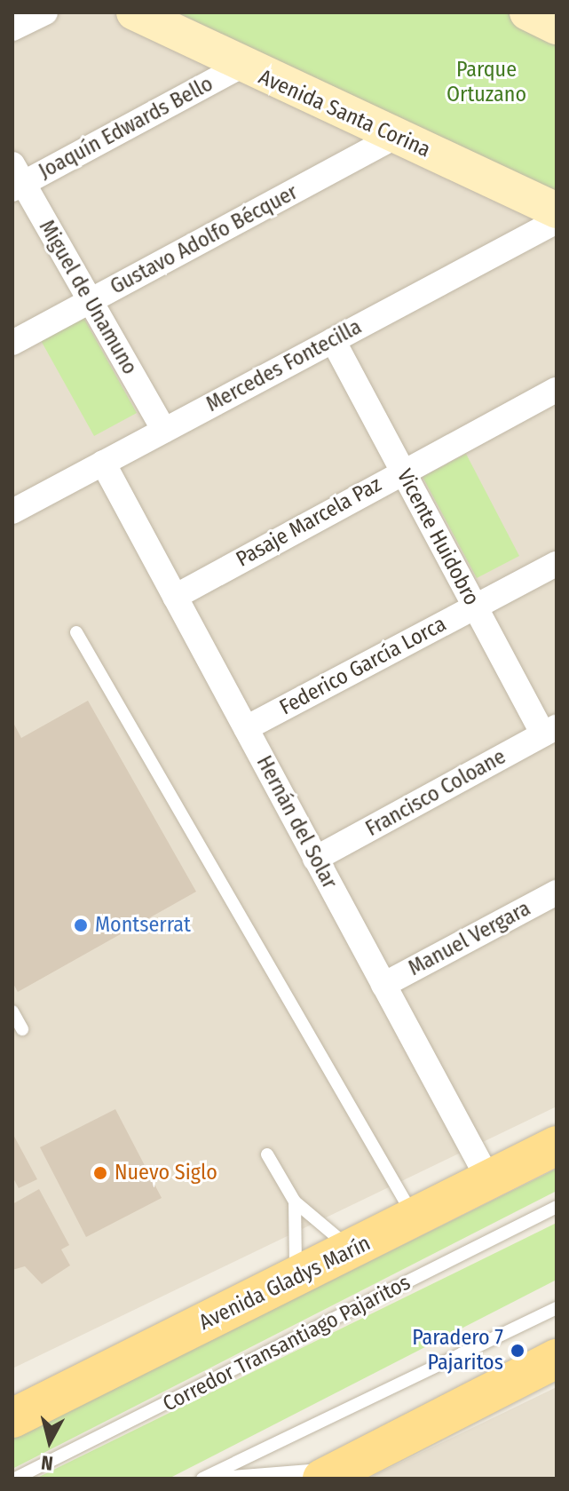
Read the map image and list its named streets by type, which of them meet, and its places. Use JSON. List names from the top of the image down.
{
  "streets": {
    "main road": ["Avenida Santa Corina", "Avenida Gladys Marín"],
    "street": [
      "Joaquín Edwards Bello",
      "Gustavo Adolfo Bécquer",
      "Miguel de Unamuno",
      "Mercedes Fontecilla",
      "Pasaje Marcela Paz",
      "Vicente Huidobro",
      "Federico García Lorca",
      "Francisco Coloane",
      "Hernán del Solar",
      "Manuel Vergara"
    ],
    "lane": ["Corredor Transantiago Pajaritos"]
  },
  "crossings": [
    ["Avenida Santa Corina", "Joaquín Edwards Bello"],
    ["Avenida Santa Corina", "Gustavo Adolfo Bécquer"],
    ["Joaquín Edwards Bello", "Miguel de Unamuno"],
    ["Gustavo Adolfo Bécquer", "Miguel de Unamuno"],
    ["Miguel de Unamuno", "Mercedes Fontecilla"],
    ["Mercedes Fontecilla", "Vicente Huidobro"],
    ["Mercedes Fontecilla", "Hernán del Solar"],
    ["Pasaje Marcela Paz", "Vicente Huidobro"],
    ["Pasaje Marcela Paz", "Hernán del Solar"],
    ["Vicente Huidobro", "Federico García Lorca"],
    ["Vicente Huidobro", "Francisco Coloane"],
    ["Federico García Lorca", "Hernán del Solar"],
    ["Francisco Coloane", "Hernán del Solar"],
    ["Hernán del Solar", "Manuel Vergara"],
    ["Hernán del Solar", "Avenida Gladys Marín"]
  ],
  "parks": ["Parque Ortuzano"],
  "places": ["Montserrat", "Nuevo Siglo", "Paradero 7 Pajaritos"],
  "north": "bottom"
}
